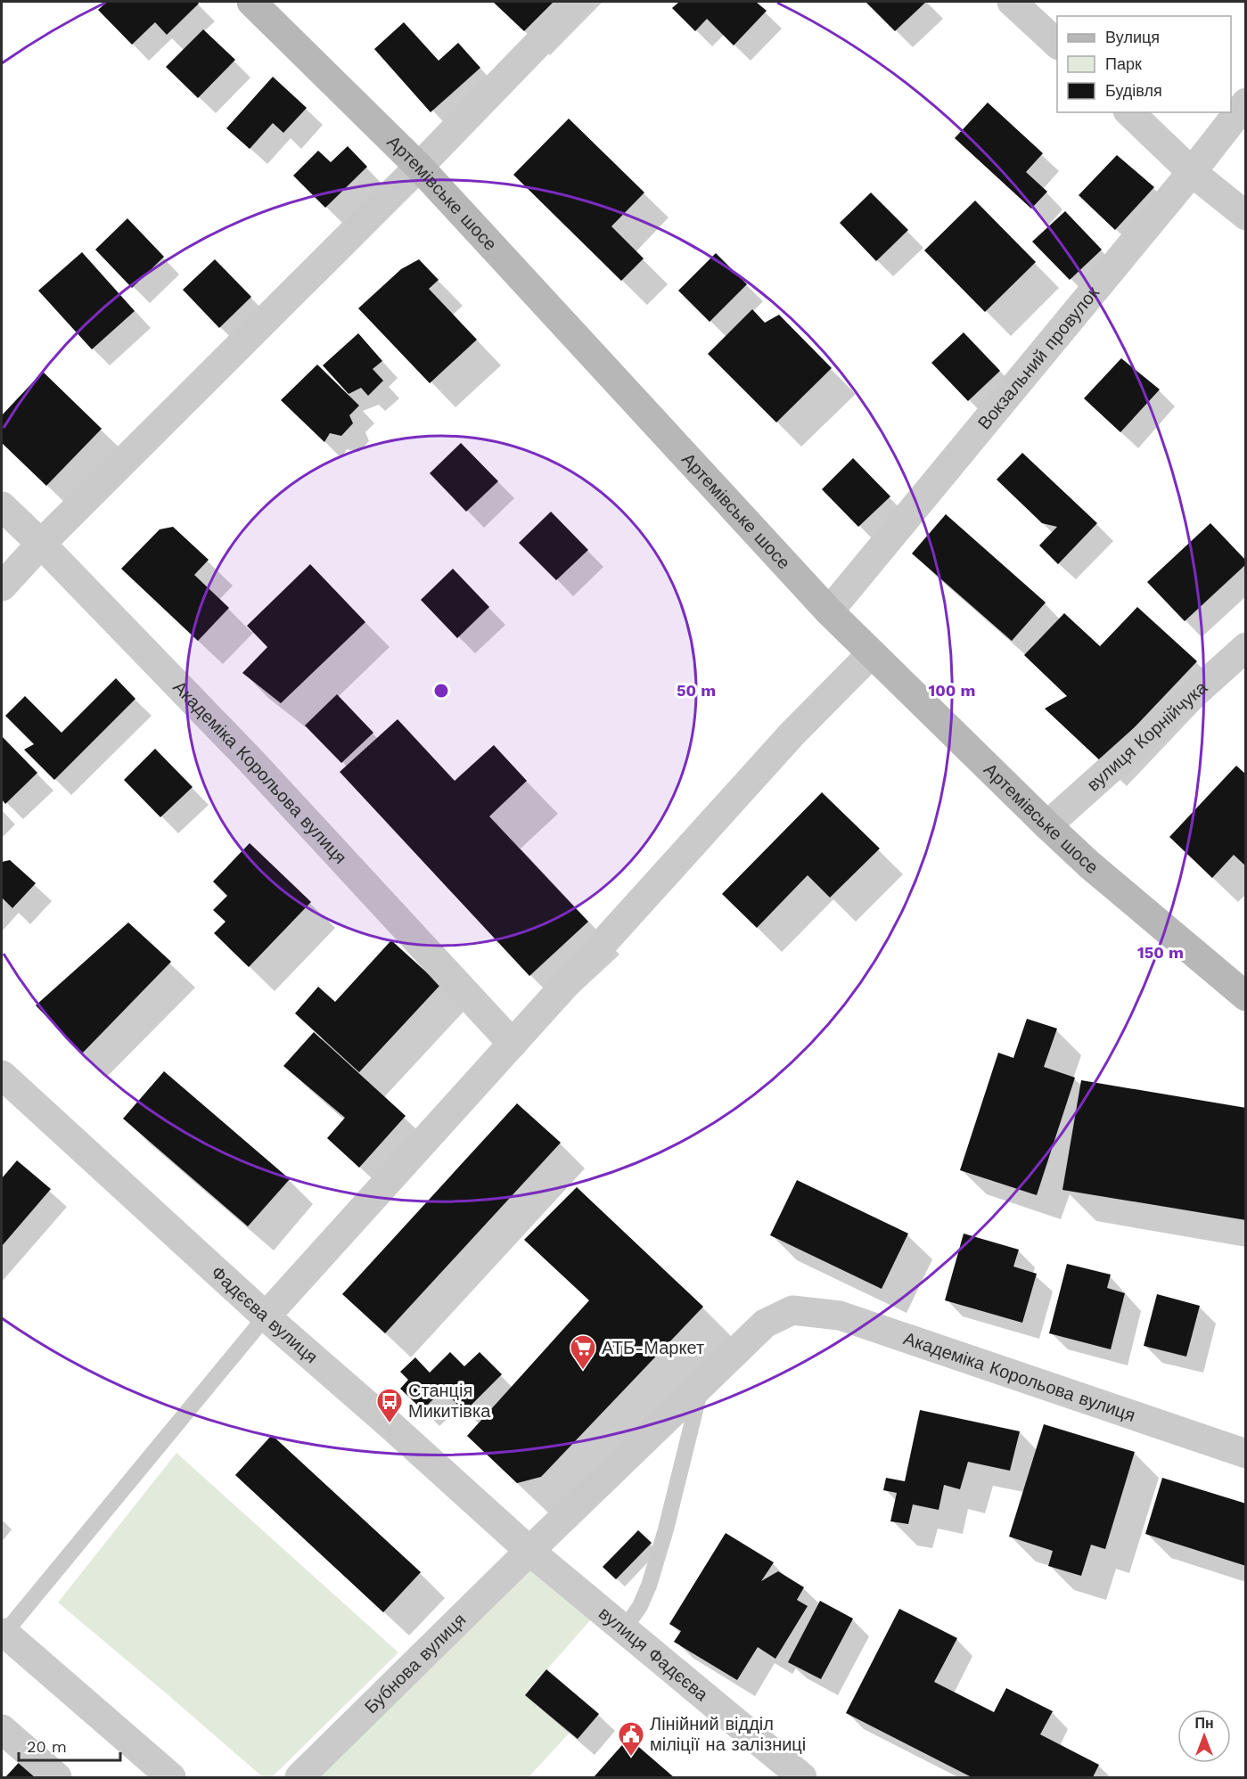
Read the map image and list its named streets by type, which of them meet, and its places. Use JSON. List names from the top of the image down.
{
  "streets": {
    "main road": ["Артемівське шосе"],
    "street": [
      "Вокзальний провулок",
      "вулиця Корнійчука",
      "Академіка Корольова вулиця",
      "Фадєєва вулиця",
      "вулиця Фадєєва",
      "Бубнова вулиця"
    ]
  },
  "crossings": [
    ["Артемівське шосе", "Вокзальний провулок"],
    ["Артемівське шосе", "вулиця Корнійчука"],
    ["Академіка Корольова вулиця", "Бубнова вулиця"],
    ["Фадєєва вулиця", "вулиця Фадєєва"],
    ["Фадєєва вулиця", "Бубнова вулиця"],
    ["вулиця Фадєєва", "Бубнова вулиця"]
  ],
  "places": {
    "supermarket": ["АТБ-Маркет"],
    "bus stop": ["Станція Микитівка"],
    "public building": ["Лінійний відділ міліції на залізниці"]
  },
  "legend": ["Вулиця", "Парк", "Будівля"],
  "scale_bar": "20 m",
  "north": "top",
  "rings": ["50 m", "100 m", "150 m"]
}
